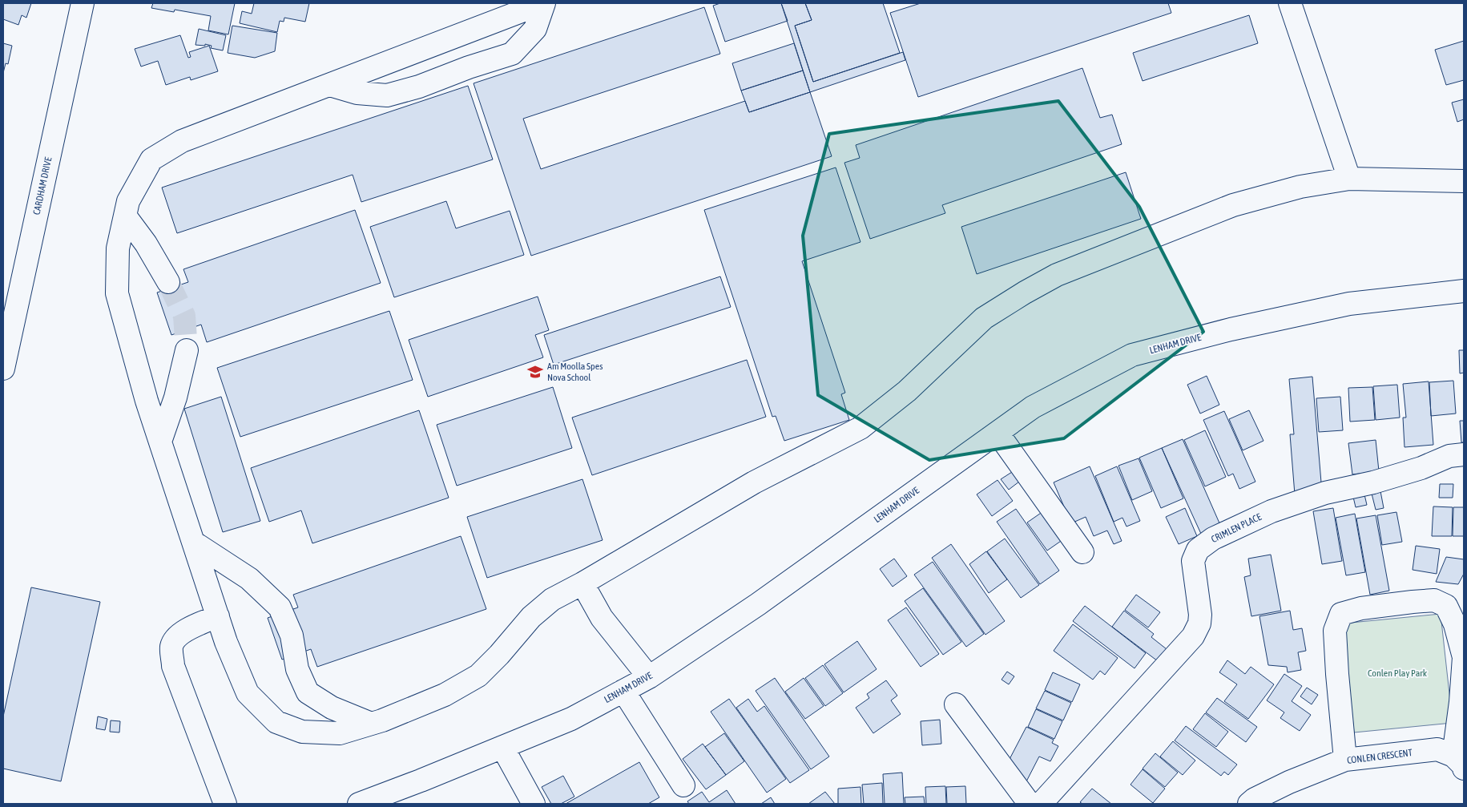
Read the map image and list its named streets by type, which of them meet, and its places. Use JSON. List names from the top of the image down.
{
  "streets": {
    "street": [
      "CARDHAM DRIVE",
      "LENHAM DRIVE",
      "CRIMLEN PLACE",
      "CONLEN CRESCENT"
    ]
  },
  "parks": ["Conlen Play Park"],
  "places": {
    "school or university": ["Am Moolla Spes Nova School"]
  }
}
